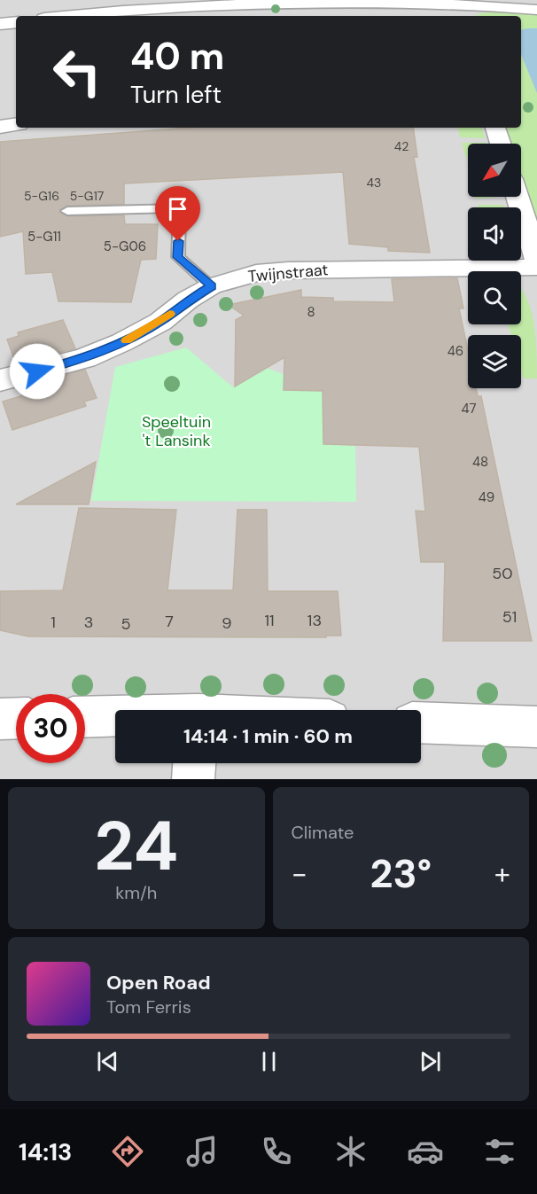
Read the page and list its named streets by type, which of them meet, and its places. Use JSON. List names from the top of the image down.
{
  "streets": {
    "street": ["Twijnstraat"]
  },
  "parks": ["Speeltuin 't Lansink"],
  "house_numbers": [
    "42",
    "43",
    "5-G16",
    "5-G17",
    "5-G11",
    "5-G06",
    "8",
    "46",
    "47",
    "48",
    "49",
    "50",
    "51",
    "11",
    "13",
    "7",
    "1",
    "3",
    "9",
    "5"
  ],
  "north": "bottom left",
  "page": {
    "turn": ["40 m", "Turn left"],
    "limit": "30",
    "trip": "14:14 · 1 min · 60 m",
    "tile": [
      ["24", "km/h"],
      "Climate"
    ],
    "heat": ["−", "23°", "+"],
    "song": ["Open Road", "Tom Ferris"],
    "tabs": "14:13"
  }
}
